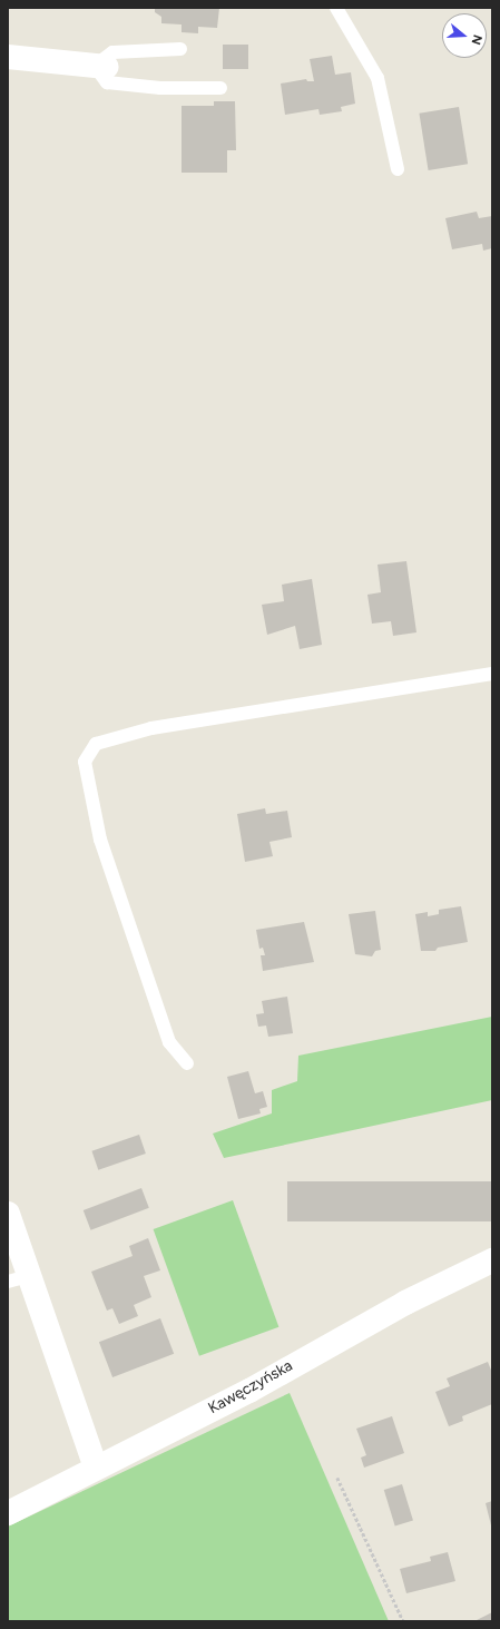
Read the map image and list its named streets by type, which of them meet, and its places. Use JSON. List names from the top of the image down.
{
  "streets": {
    "street": ["Kawęczyńska"]
  },
  "north": "right"
}
